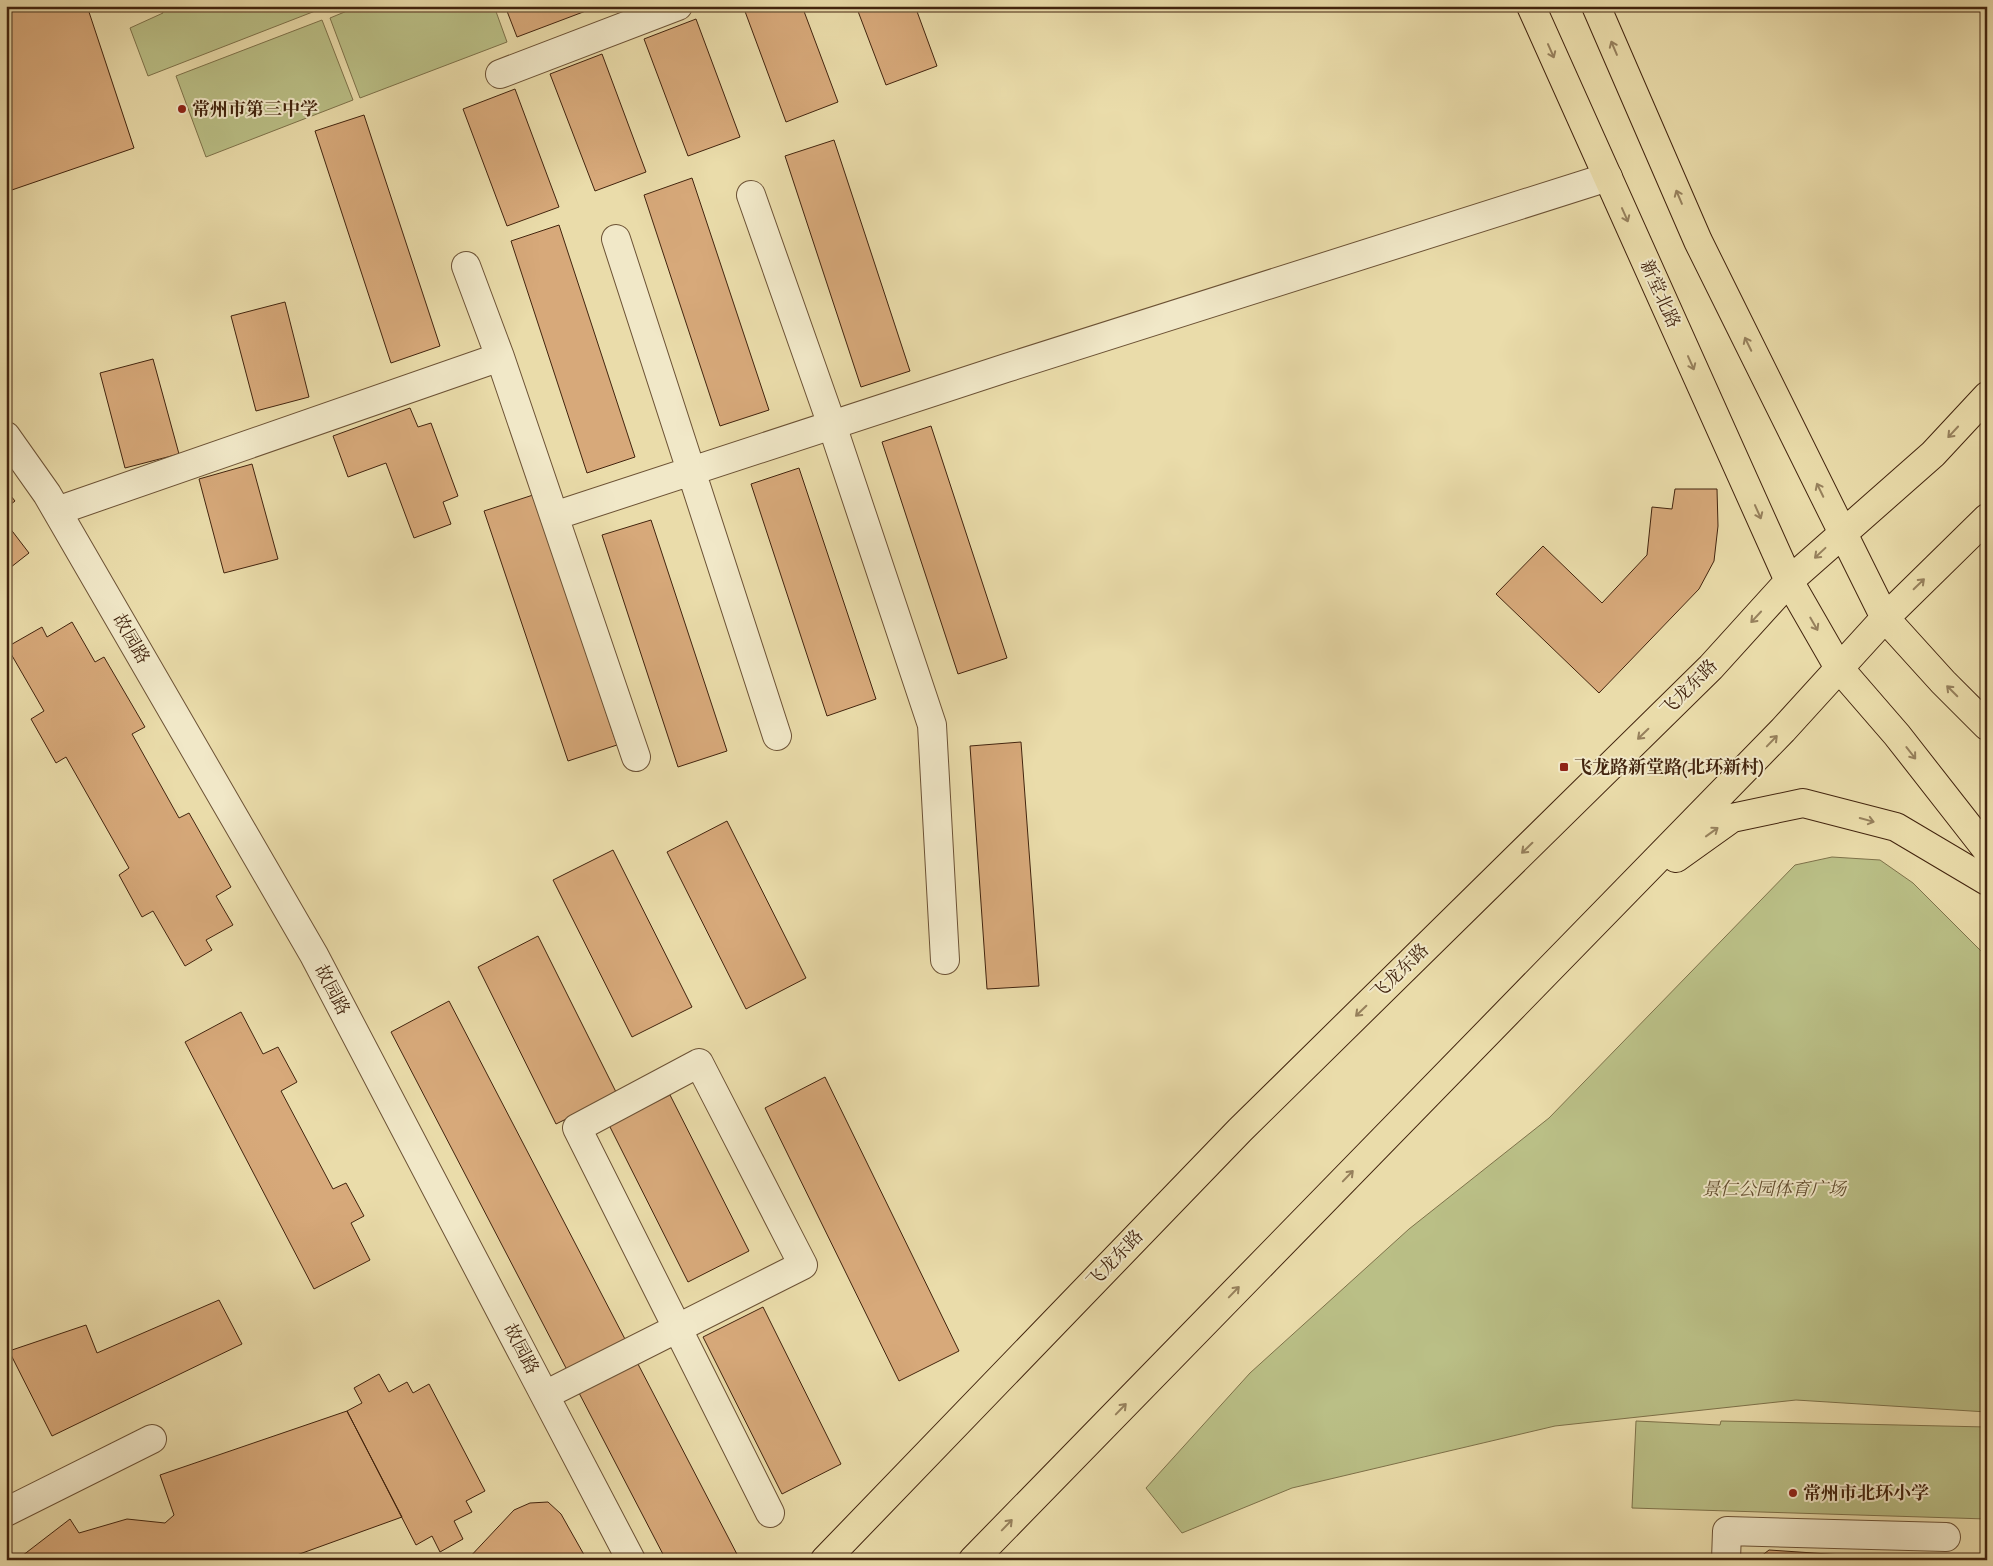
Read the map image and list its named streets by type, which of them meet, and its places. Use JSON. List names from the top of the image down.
{
  "streets": {
    "main road": ["新堂北路", "飞龙东路"],
    "street": ["故园路"]
  },
  "crossings": [
    ["新堂北路", "飞龙东路"]
  ],
  "parks": ["景仁公园体育广场"],
  "places": {
    "other": ["常州市第三中学", "常州市北环小学"],
    "transit": ["飞龙路新堂路(北环新村)"]
  }
}
